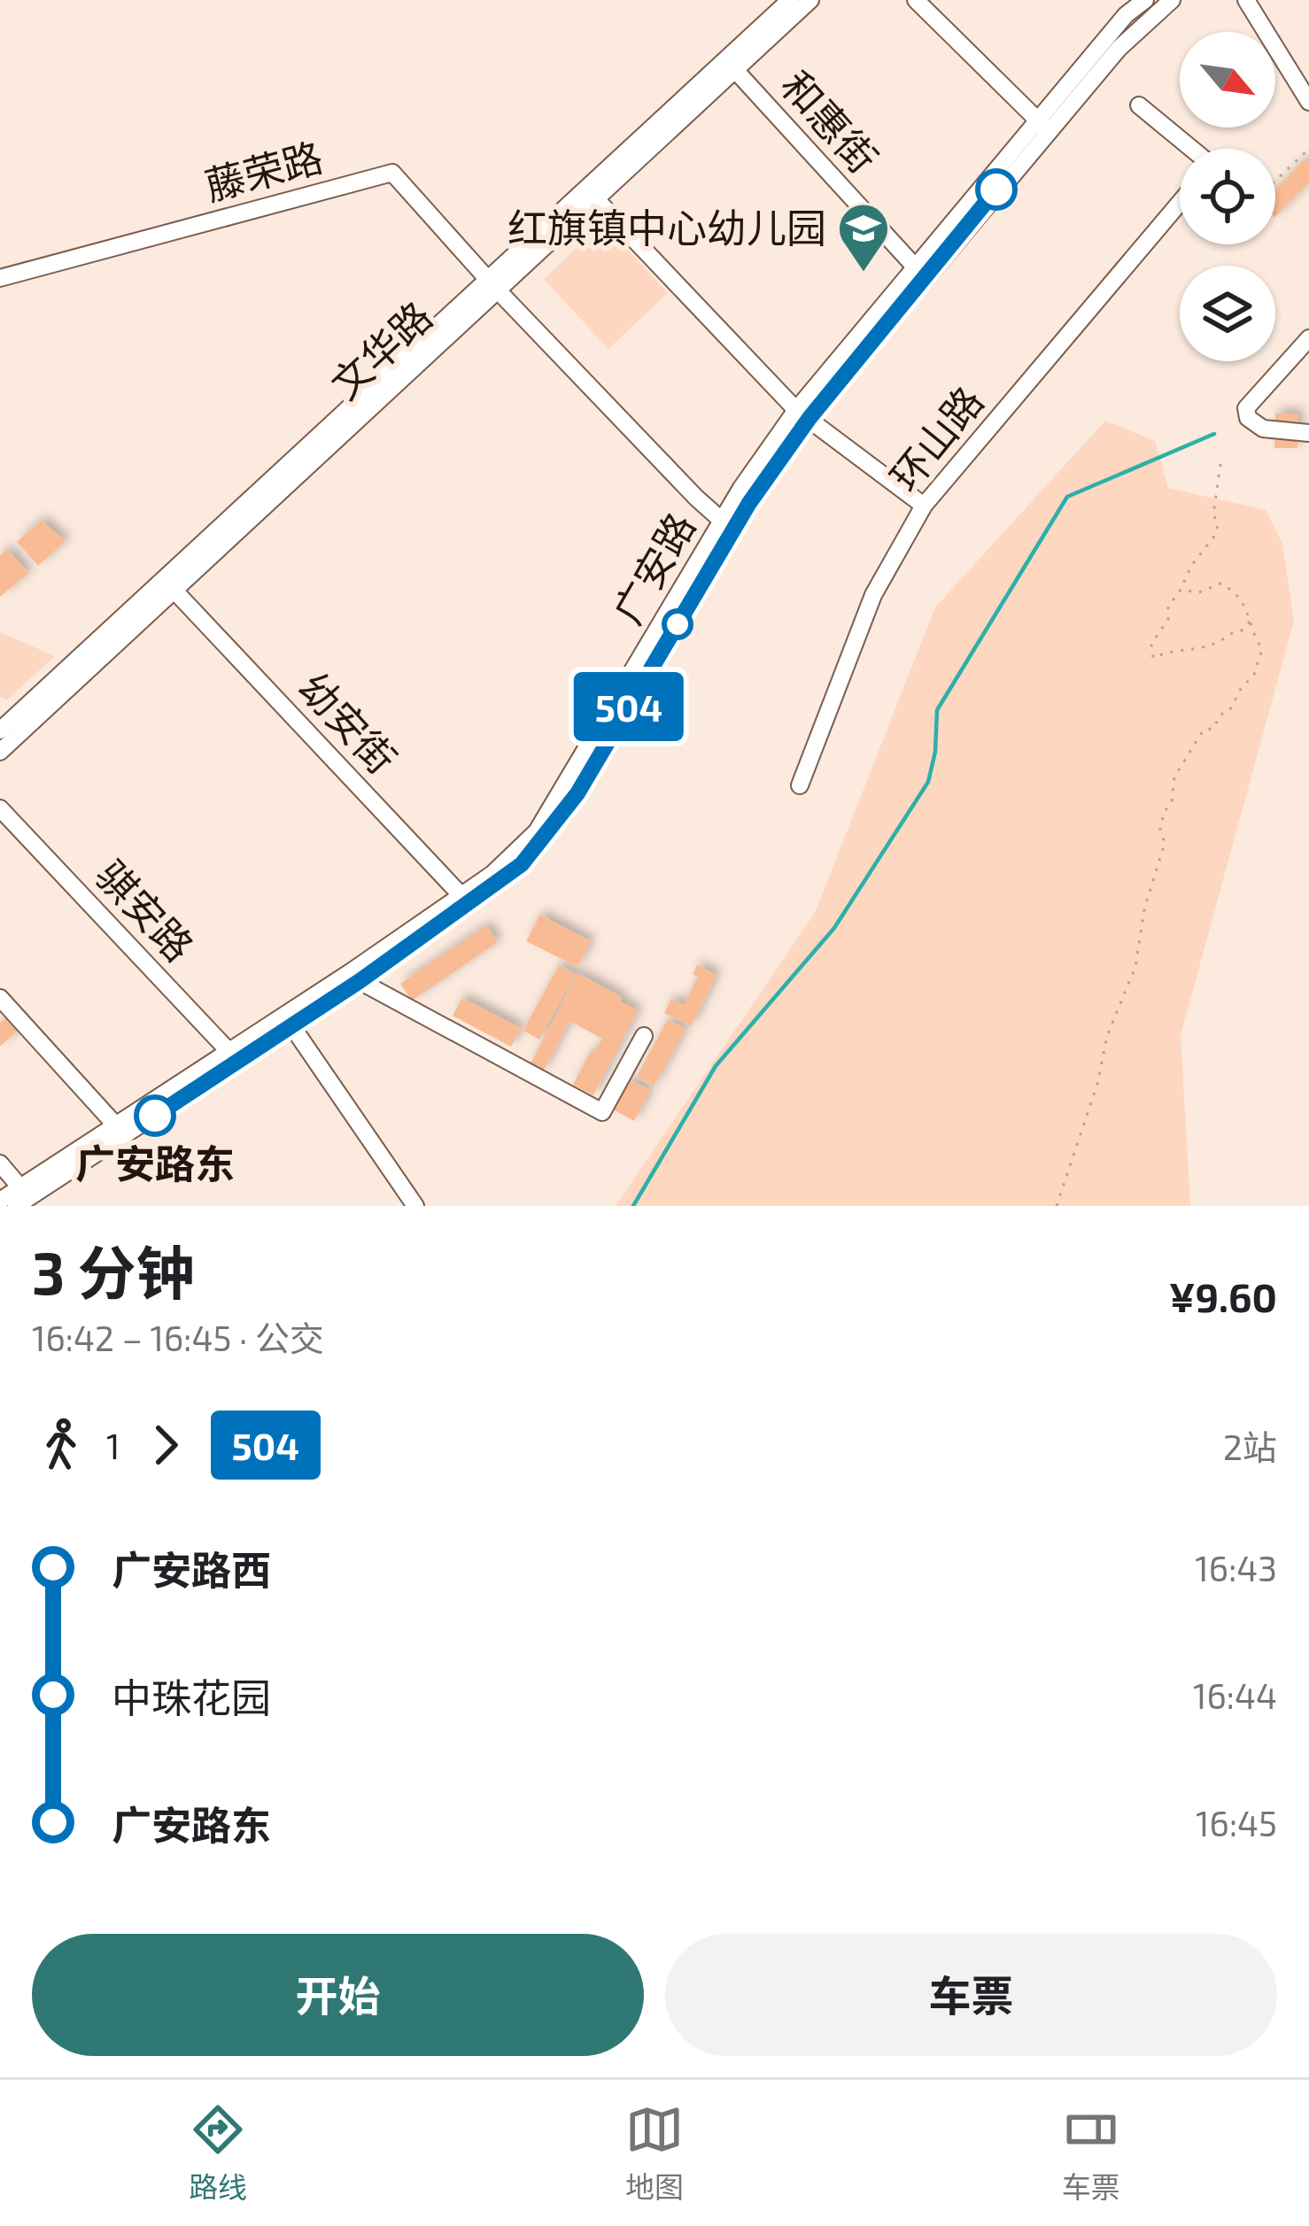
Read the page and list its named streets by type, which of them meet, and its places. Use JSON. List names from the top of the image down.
{
  "streets": {
    "street": [
      "和惠街",
      "藤荣路",
      "文华路",
      "环山路",
      "广安路",
      "幼安街",
      "骐安路"
    ]
  },
  "crossings": [
    ["和惠街", "文华路"],
    ["和惠街", "广安路"],
    ["藤荣路", "文华路"],
    ["文华路", "幼安街"],
    ["广安路", "幼安街"],
    ["广安路", "骐安路"]
  ],
  "places": {
    "school or university": ["红旗镇中心幼儿园"],
    "other": ["广安路东"]
  },
  "lines": ["bus line 504"],
  "north": "bottom right",
  "page": {
    "on_map": "504",
    "heading": ["3 分钟", "16:42 – 16:45 · 公交", "¥9.60"],
    "legs": ["1", "504", "2站"],
    "list": [
      {
        "name": "广安路西",
        "value": "16:43"
      },
      {
        "name": "中珠花园",
        "value": "16:44"
      },
      {
        "name": "广安路东",
        "value": "16:45"
      }
    ],
    "buttons": ["开始", "车票"],
    "tabs": ["路线", "地图", "车票"]
  }
}
